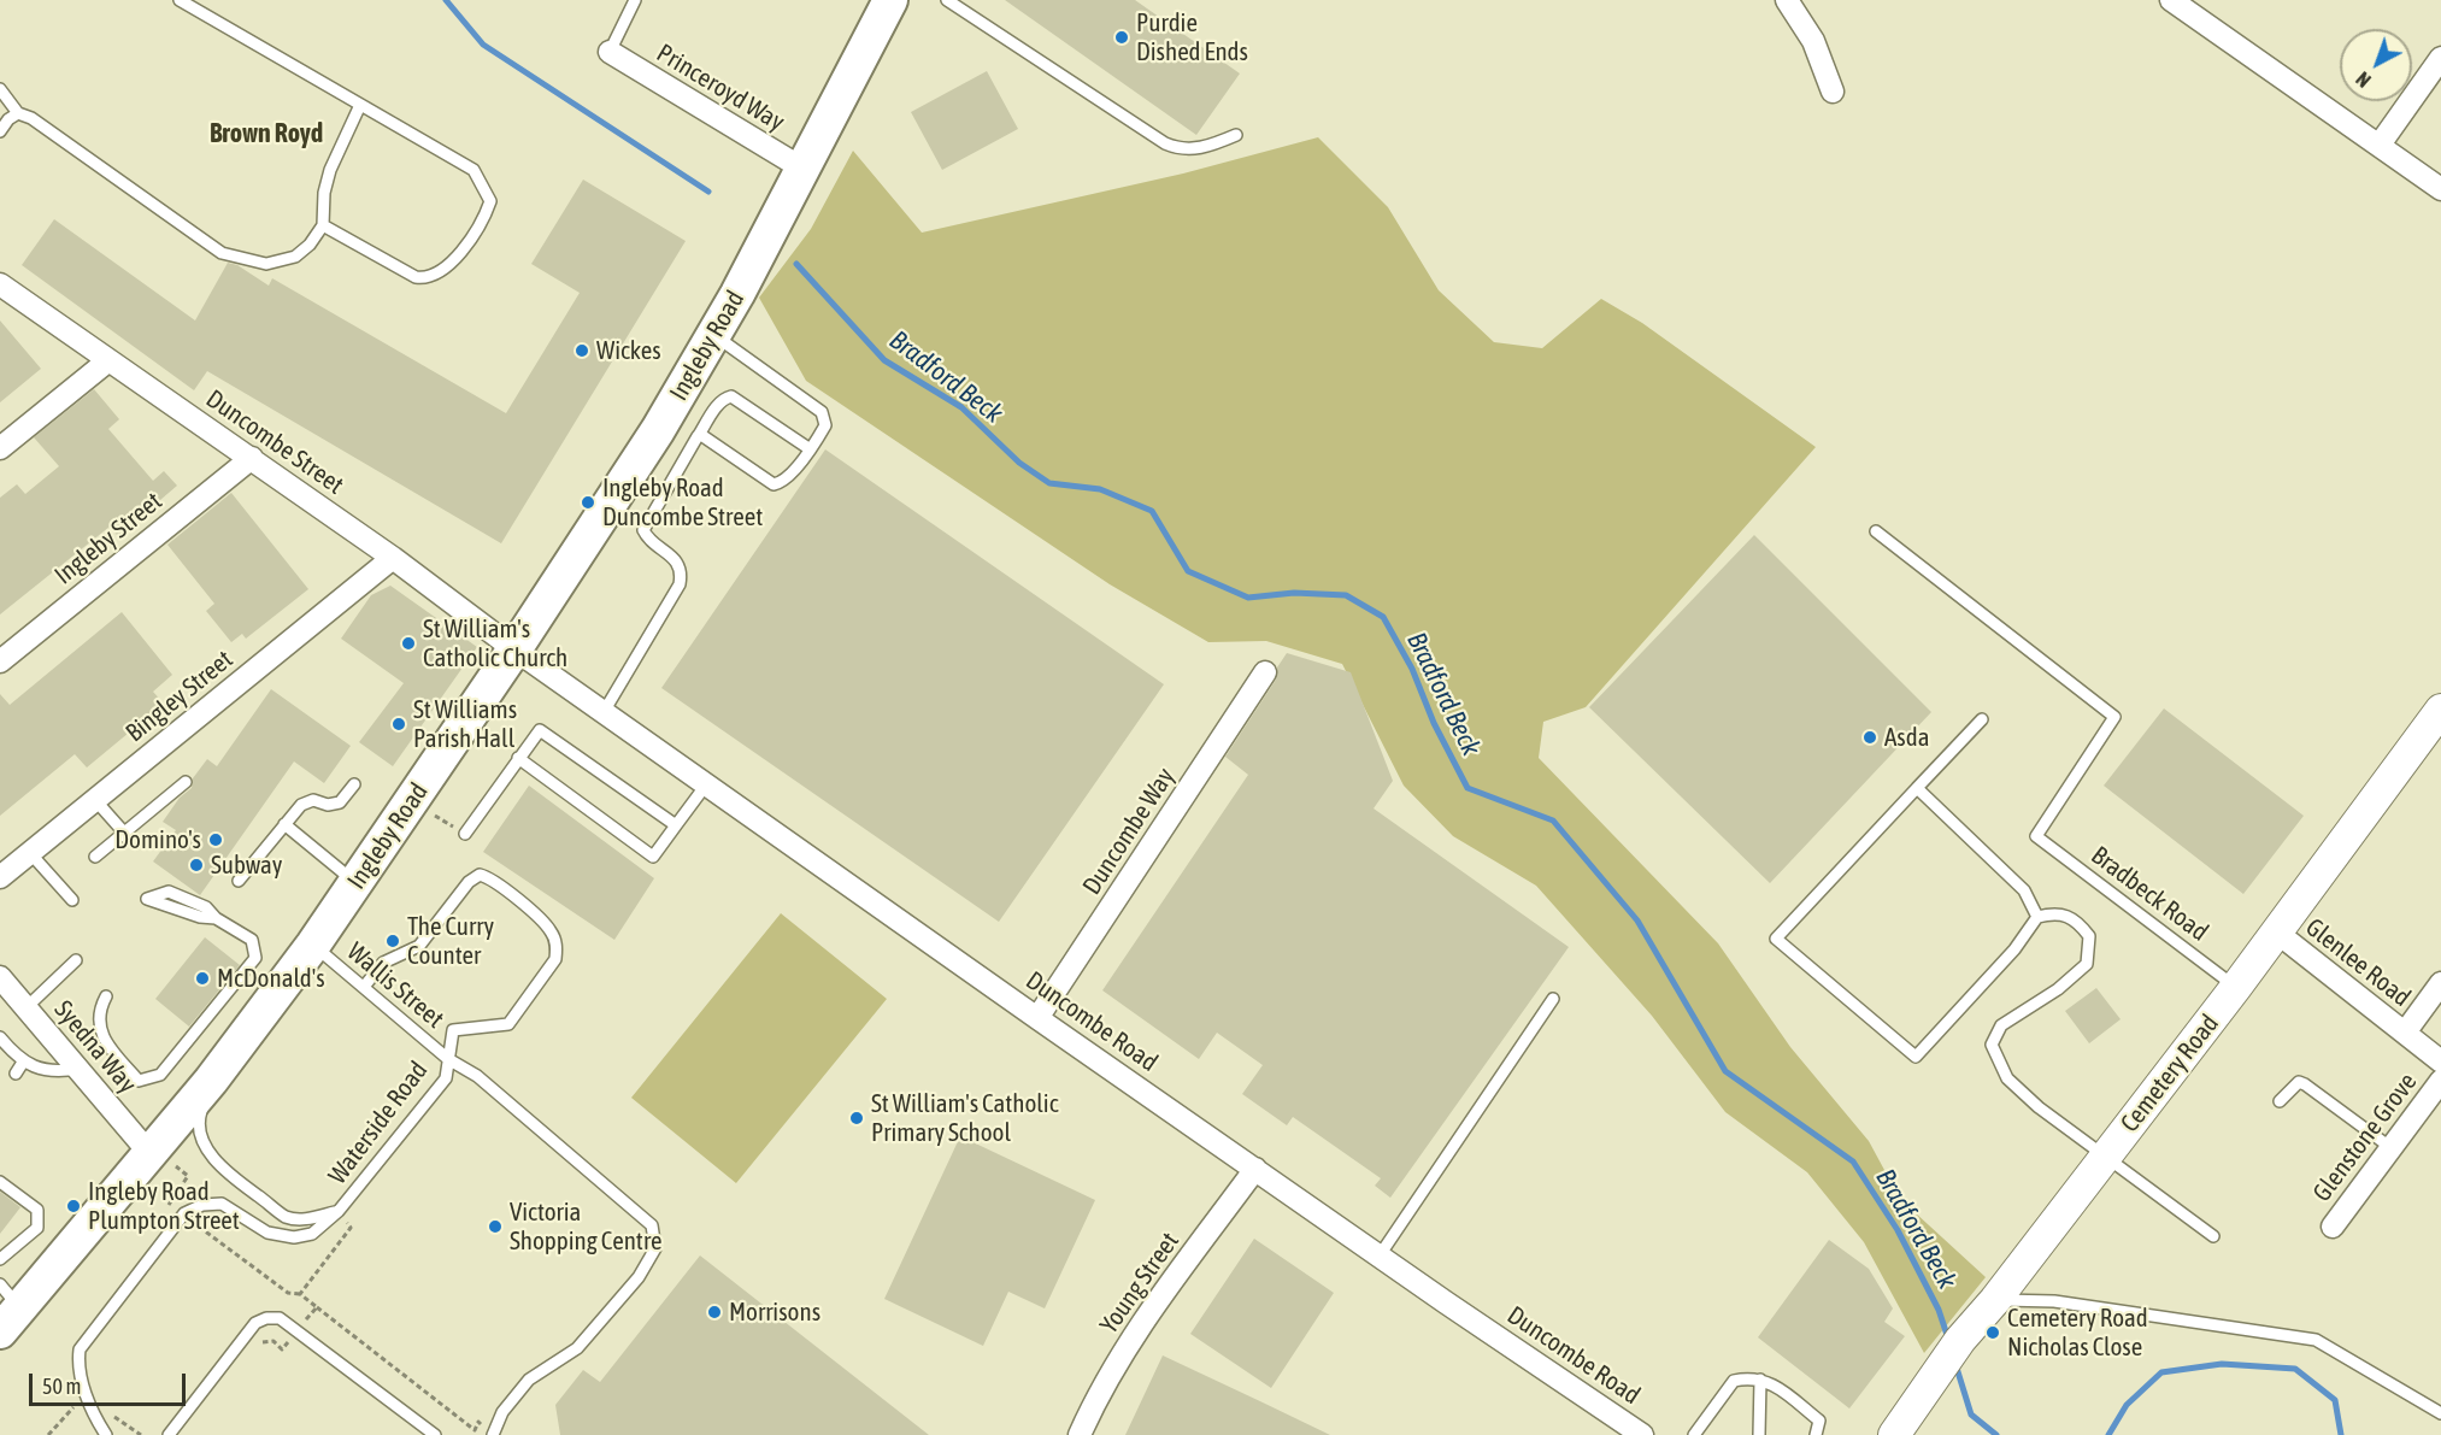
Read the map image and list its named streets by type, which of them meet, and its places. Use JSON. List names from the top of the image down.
{
  "streets": {
    "main road": ["Ingleby Road"],
    "street": [
      "Princeroyd Way",
      "Duncombe Street",
      "Ingleby Street",
      "Bingley Street",
      "Duncombe Way",
      "Glenlee Road",
      "Duncombe Road",
      "Syedna Way",
      "Cemetery Road",
      "Glenstone Grove",
      "Young Street"
    ],
    "lane": ["Bradbeck Road", "Wallis Street", "Waterside Road"]
  },
  "crossings": [
    ["Princeroyd Way", "Ingleby Road"],
    ["Ingleby Road", "Duncombe Street"],
    ["Ingleby Road", "Wallis Street"],
    ["Ingleby Road", "Duncombe Road"],
    ["Ingleby Road", "Syedna Way"],
    ["Duncombe Street", "Ingleby Street"],
    ["Duncombe Street", "Bingley Street"],
    ["Duncombe Street", "Duncombe Road"],
    ["Duncombe Way", "Duncombe Road"],
    ["Bradbeck Road", "Cemetery Road"],
    ["Glenlee Road", "Cemetery Road"],
    ["Wallis Street", "Waterside Road"],
    ["Duncombe Road", "Young Street"]
  ],
  "districts": ["Brown Royd"],
  "water": ["Bradford Beck"],
  "places": [
    "Purdie Dished Ends",
    "Wickes",
    "Ingleby Road Duncombe Street",
    "St William's Catholic Church",
    "St Williams Parish Hall",
    "Asda",
    "Domino's",
    "Subway",
    "The Curry Counter",
    "McDonald's",
    "St William's Catholic Primary School",
    "Ingleby Road Plumpton Street",
    "Victoria Shopping Centre",
    "Morrisons",
    "Cemetery Road Nicholas Close"
  ],
  "scale_bar": "50 m",
  "north": "bottom left"
}
